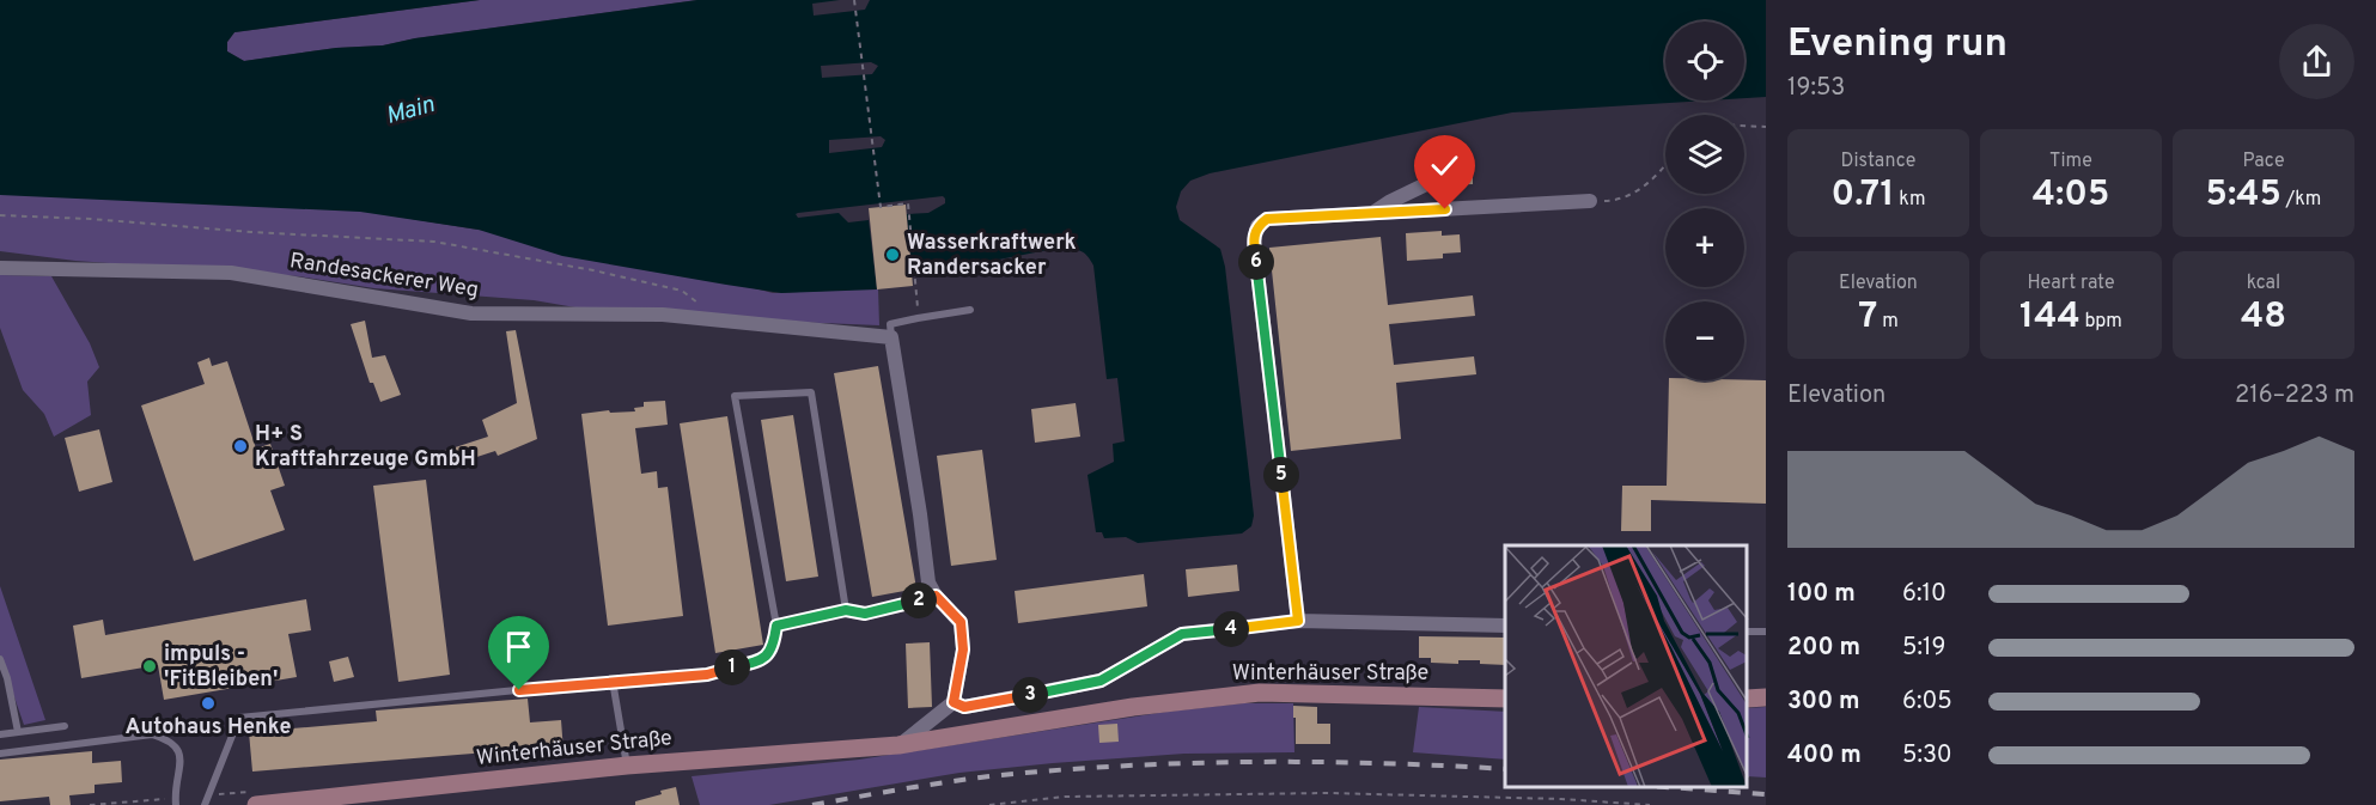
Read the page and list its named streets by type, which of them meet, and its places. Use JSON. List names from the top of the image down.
{
  "streets": {
    "main road": ["Winterhäuser Straße"],
    "street": ["Randesackerer Weg"]
  },
  "water": ["Main"],
  "places": [
    "Wasserkraftwerk Randersacker",
    "H+ S Kraftfahrzeuge GmbH",
    "impuls - 'FitBleiben'",
    "Autohaus Henke"
  ],
  "page": {
    "heading": ["Evening run", "19:53"],
    "map_buttons": ["+", "−"],
    "stats": [
      ["Distance", "0.71 km"],
      ["Time", "4:05"],
      ["Pace", "5:45 /km"],
      ["Elevation", "7 m"],
      ["Heart rate", "144 bpm"],
      ["kcal", "48"]
    ],
    "pins": [
      "6",
      "5",
      "2",
      "4",
      "1",
      "3"
    ],
    "chart": ["Elevation", "216–223 m"],
    "list": [
      {
        "name": "100 m",
        "note": "6:10"
      },
      {
        "name": "200 m",
        "note": "5:19"
      },
      {
        "name": "300 m",
        "note": "6:05"
      },
      {
        "name": "400 m",
        "note": "5:30"
      }
    ]
  }
}
